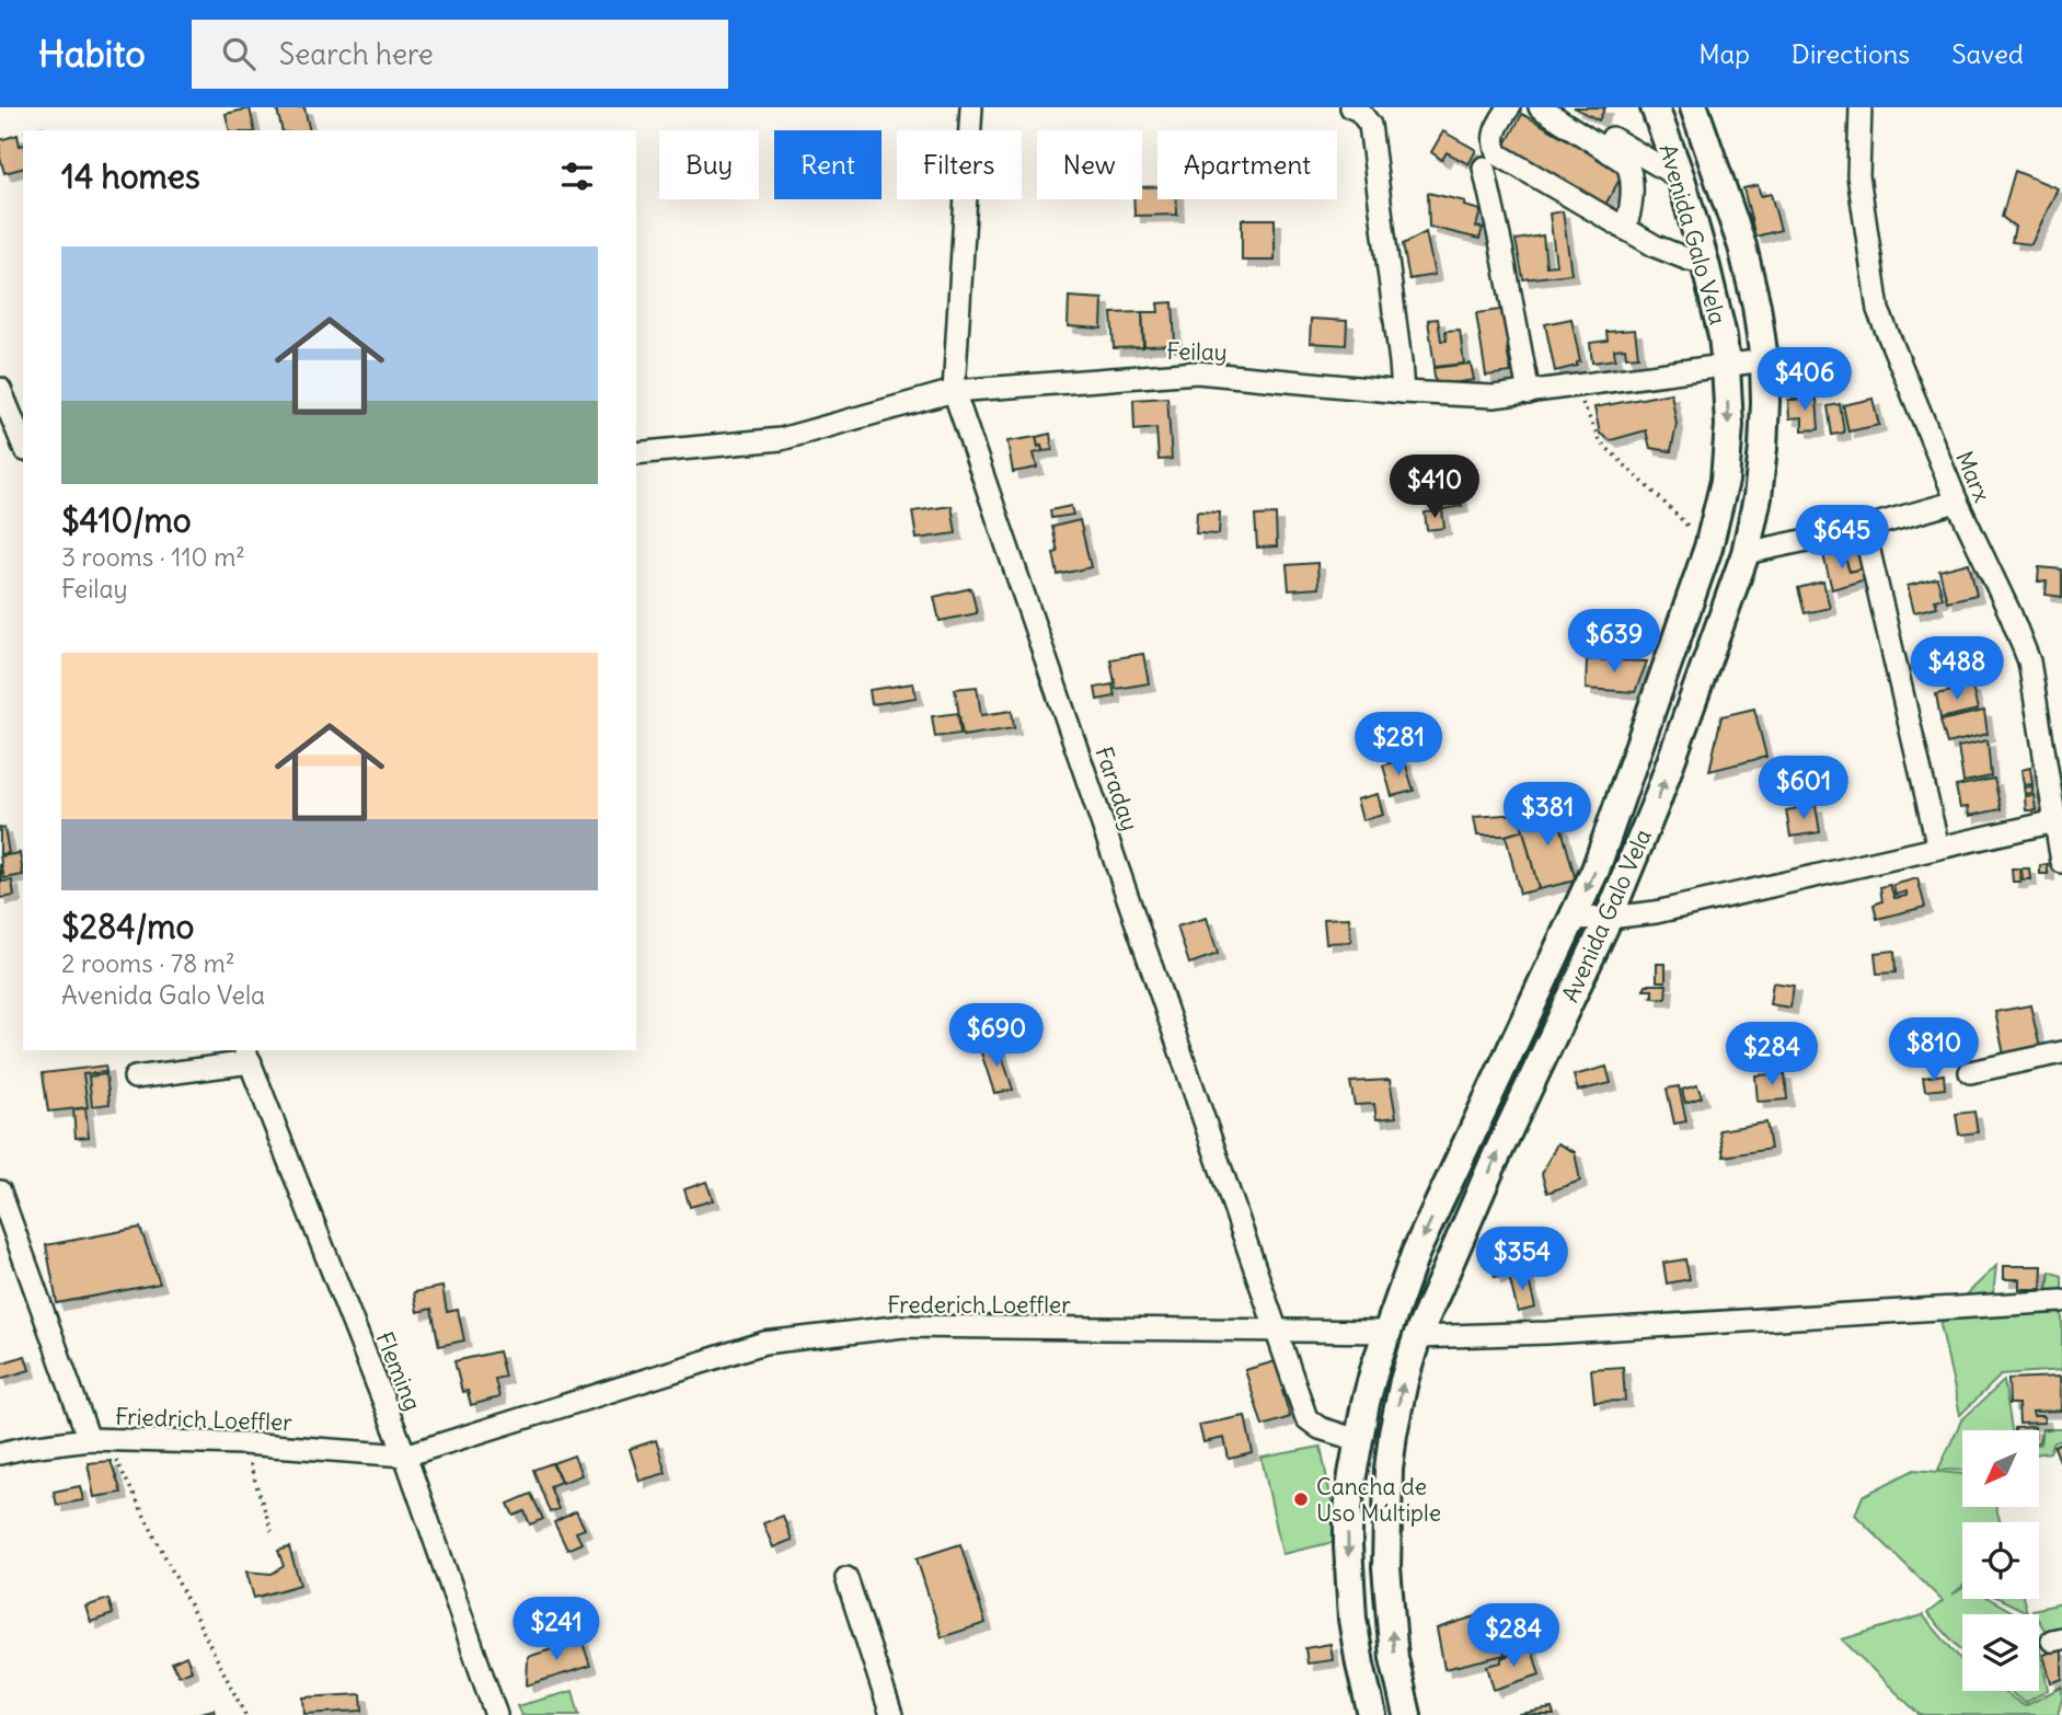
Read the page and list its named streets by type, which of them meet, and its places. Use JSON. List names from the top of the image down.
{
  "streets": {
    "main road": ["Avenida Galo Vela"],
    "street": [
      "Feilay",
      "Marx",
      "Faraday",
      "Frederich Loeffler",
      "Fleming",
      "Friedrich Loeffler"
    ]
  },
  "crossings": [
    ["Avenida Galo Vela", "Feilay"],
    ["Avenida Galo Vela", "Faraday"],
    ["Avenida Galo Vela", "Frederich Loeffler"],
    ["Feilay", "Faraday"],
    ["Faraday", "Frederich Loeffler"],
    ["Frederich Loeffler", "Fleming"],
    ["Frederich Loeffler", "Friedrich Loeffler"],
    ["Fleming", "Friedrich Loeffler"]
  ],
  "places": ["Cancha de Uso Múltiple"],
  "north": "bottom left",
  "page": {
    "header": "Habito",
    "search": "Search here",
    "nav": ["Map", "Directions", "Saved"],
    "chip": [
      "Buy",
      "Rent",
      "Filters",
      "New",
      "Apartment"
    ],
    "heading": "14 homes",
    "list": [
      {
        "name": "$410/mo",
        "note": "3 rooms · 110 m² · Feilay"
      },
      {
        "name": "$284/mo",
        "note": "2 rooms · 78 m² · Avenida Galo Vela"
      }
    ],
    "price": [
      "$406",
      "$410",
      "$645",
      "$639",
      "$488",
      "$281",
      "$601",
      "$381",
      "$690",
      "$810",
      "$284",
      "$354",
      "$241",
      "$284"
    ]
  }
}
